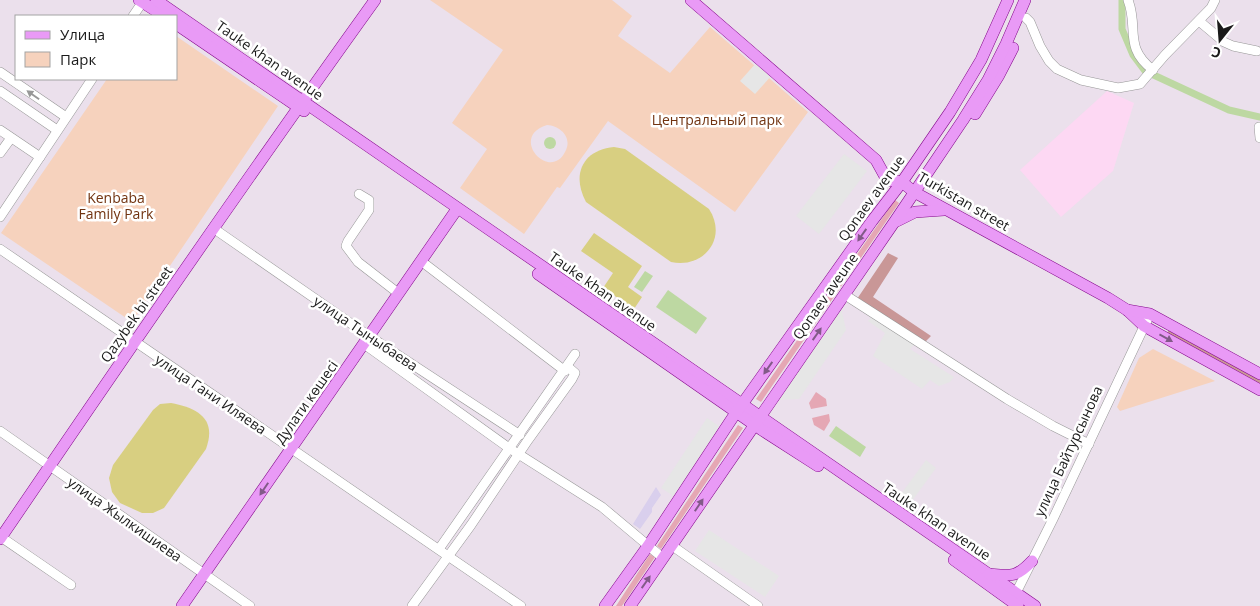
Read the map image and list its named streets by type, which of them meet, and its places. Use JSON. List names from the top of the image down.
{
  "streets": {
    "main road": [
      "Tauke khan avenue",
      "Qonaev avenue",
      "Turkistan street",
      "Qonaev aveune",
      "Qazybek bi street",
      "Дулати көшесі"
    ],
    "street": [
      "улица Тыныбаева",
      "улица Гани Иляева",
      "улица Байтурсынова",
      "улица Жылкишиева"
    ]
  },
  "crossings": [
    ["Tauke khan avenue", "Qonaev avenue"],
    ["Tauke khan avenue", "Qonaev aveune"],
    ["Tauke khan avenue", "Qazybek bi street"],
    ["Tauke khan avenue", "Дулати көшесі"],
    ["Tauke khan avenue", "улица Байтурсынова"],
    ["Qonaev avenue", "Turkistan street"],
    ["Turkistan street", "Qonaev aveune"],
    ["Qazybek bi street", "улица Тыныбаева"],
    ["Qazybek bi street", "улица Гани Иляева"],
    ["Qazybek bi street", "улица Жылкишиева"],
    ["улица Тыныбаева", "Дулати көшесі"],
    ["улица Гани Иляева", "Дулати көшесі"],
    ["Дулати көшесі", "улица Жылкишиева"]
  ],
  "one_way": ["Qonaev avenue", "Qonaev aveune"],
  "parks": ["Центральный парк", "Kenbaba Family Park"],
  "legend": ["Улица", "Парк"],
  "north": "bottom"
}
